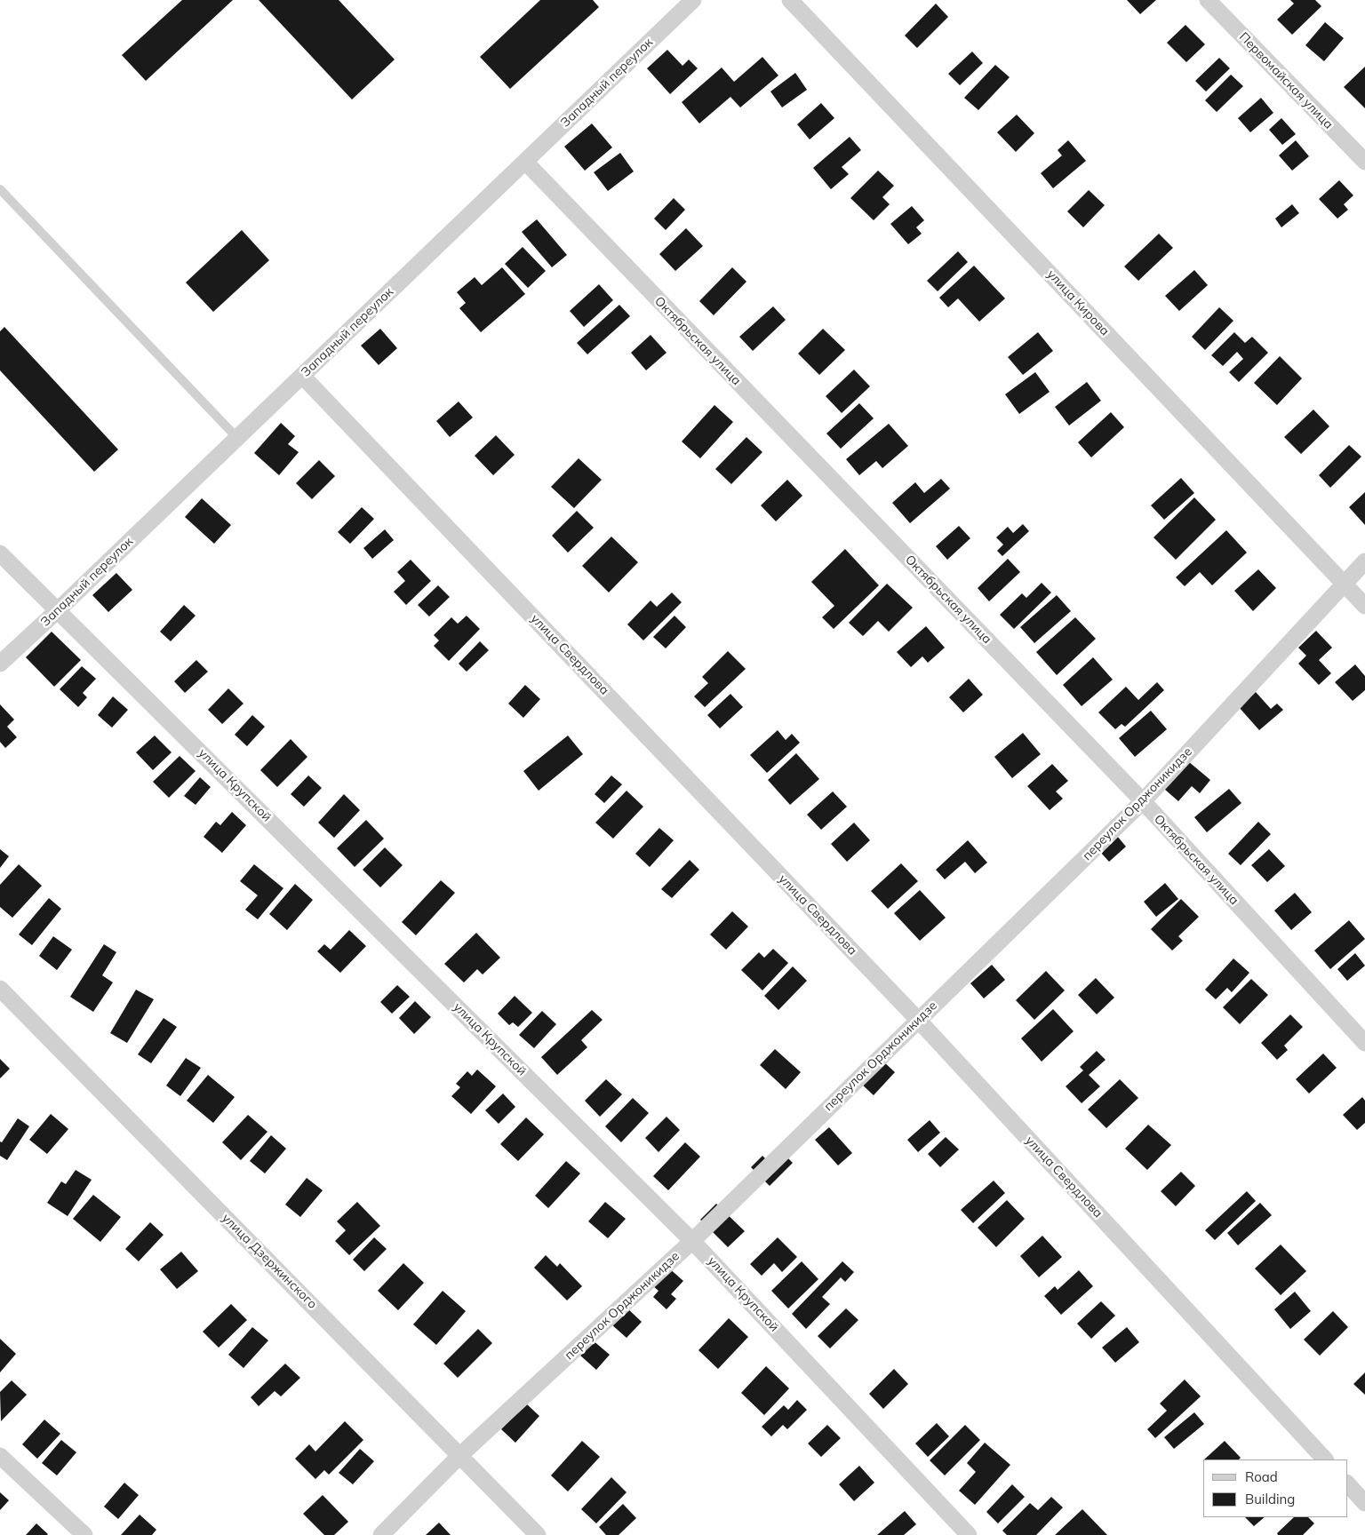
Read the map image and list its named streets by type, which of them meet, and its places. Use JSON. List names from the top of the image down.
{
  "streets": {
    "street": [
      "Первомайская улица",
      "Западный переулок",
      "улица Кирова",
      "Октябрьская улица",
      "улица Свердлова",
      "улица Крупской",
      "переулок Орджоникидзе",
      "улица Дзержинского"
    ]
  },
  "crossings": [
    ["Западный переулок", "Октябрьская улица"],
    ["Западный переулок", "улица Свердлова"],
    ["Западный переулок", "улица Крупской"],
    ["улица Кирова", "переулок Орджоникидзе"],
    ["Октябрьская улица", "переулок Орджоникидзе"],
    ["улица Свердлова", "переулок Орджоникидзе"],
    ["улица Крупской", "переулок Орджоникидзе"],
    ["переулок Орджоникидзе", "улица Дзержинского"]
  ],
  "legend": ["Road", "Building"]
}
